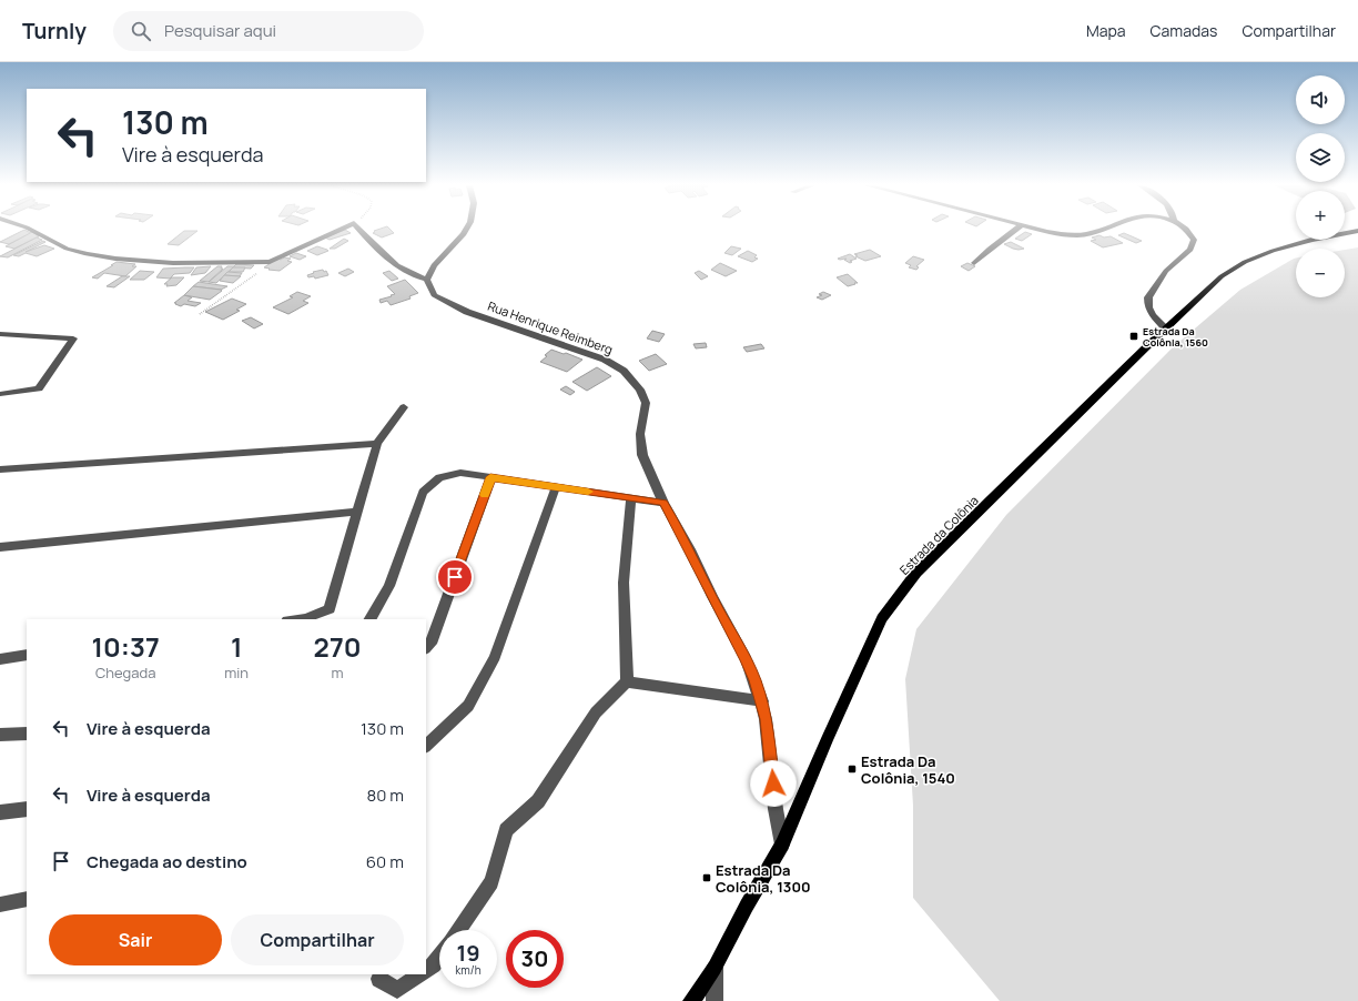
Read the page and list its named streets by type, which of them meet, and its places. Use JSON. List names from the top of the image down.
{
  "streets": {
    "main road": ["Estrada da Colônia"],
    "street": ["Rua Henrique Reimberg"]
  },
  "crossings": [
    ["Rua Henrique Reimberg", "Estrada da Colônia"]
  ],
  "places": {
    "transit": ["Estrada Da Colônia, 1560", "Estrada Da Colônia, 1540", "Estrada Da Colônia, 1300"]
  },
  "page": {
    "header": "Turnly",
    "search": "Pesquisar aqui",
    "nav": ["Mapa", "Camadas", "Compartilhar"],
    "map_buttons": ["+", "−"],
    "turn": ["130 m", "Vire à esquerda"],
    "eta": [
      "10:37",
      "Chegada",
      "1",
      "min",
      "270",
      "m"
    ],
    "list": [
      {
        "name": "Vire à esquerda",
        "value": "130 m"
      },
      {
        "name": "Vire à esquerda",
        "value": "80 m"
      },
      {
        "name": "Chegada ao destino",
        "value": "60 m"
      }
    ],
    "buttons": ["Sair", "Compartilhar"],
    "speed": "19 km/h",
    "limit": "30"
  }
}
